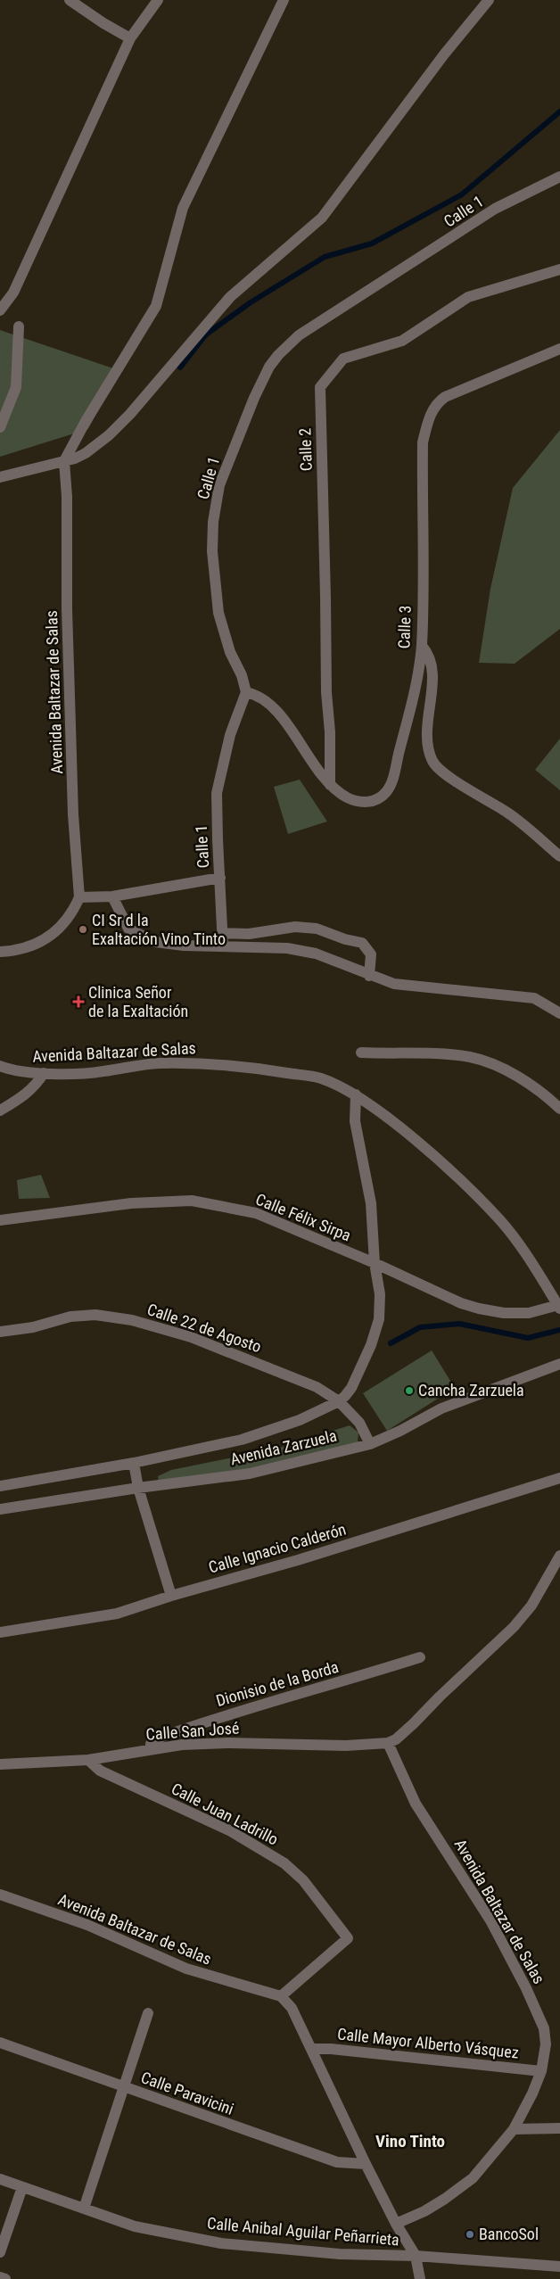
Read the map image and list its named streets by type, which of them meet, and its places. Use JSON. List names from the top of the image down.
{
  "streets": {
    "street": [
      "Calle 1",
      "Calle 2",
      "Calle 3",
      "Avenida Baltazar de Salas",
      "Calle Félix Sirpa",
      "Calle 22 de Agosto",
      "Avenida Zarzuela",
      "Calle Ignacio Calderón",
      "Dionisio de la Borda",
      "Calle San José",
      "Calle Juan Ladrillo",
      "Calle Mayor Alberto Vásquez",
      "Calle Paravicini",
      "Calle Anibal Aguilar Peñarrieta"
    ]
  },
  "crossings": [
    ["Calle 1", "Calle 3"],
    ["Calle 2", "Calle 3"],
    ["Avenida Baltazar de Salas", "Calle Félix Sirpa"],
    ["Avenida Baltazar de Salas", "Avenida Zarzuela"],
    ["Avenida Baltazar de Salas", "Calle San José"],
    ["Avenida Baltazar de Salas", "Calle Juan Ladrillo"],
    ["Avenida Baltazar de Salas", "Calle Mayor Alberto Vásquez"],
    ["Calle Félix Sirpa", "Avenida Zarzuela"],
    ["Calle 22 de Agosto", "Avenida Zarzuela"],
    ["Dionisio de la Borda", "Calle San José"],
    ["Calle San José", "Calle Juan Ladrillo"]
  ],
  "districts": ["Vino Tinto"],
  "places": {
    "other": ["CI Sr d la Exaltación Vino Tinto", "Cancha Zarzuela", "BancoSol"],
    "health": ["Clinica Señor de la Exaltación"]
  }
}
